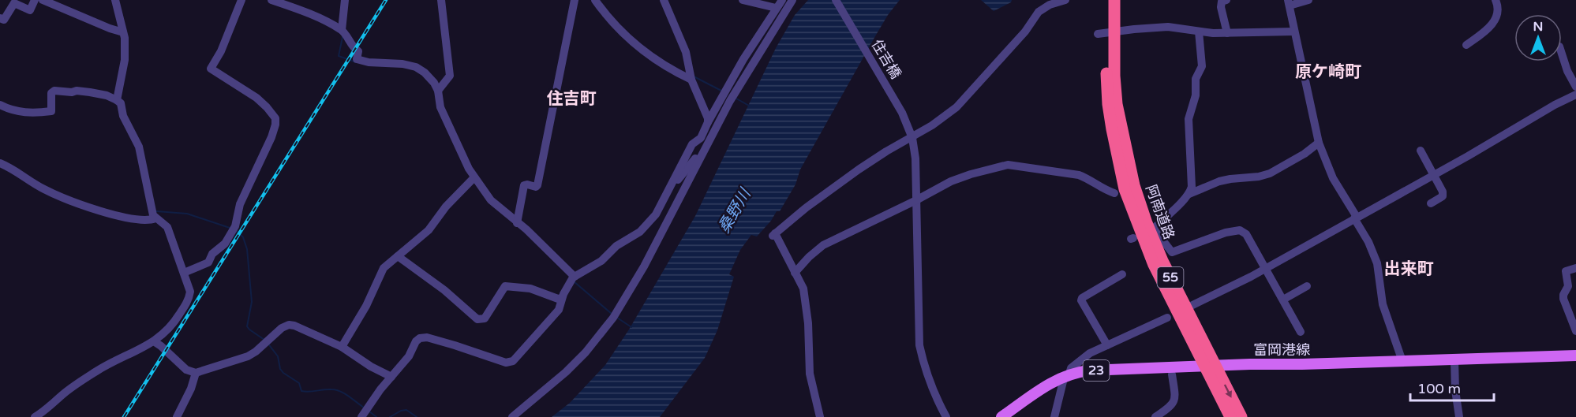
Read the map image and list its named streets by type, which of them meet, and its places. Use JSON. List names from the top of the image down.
{
  "streets": {
    "highway": ["阿南道路", "55"],
    "main road": ["富岡港線", "23"],
    "street": ["住吉橋"]
  },
  "crossings": [
    ["阿南道路", "富岡港線"]
  ],
  "districts": ["原ケ崎町", "住吉町", "出来町"],
  "water": ["桑野川"],
  "scale_bar": "100 m",
  "north": "top"
}
